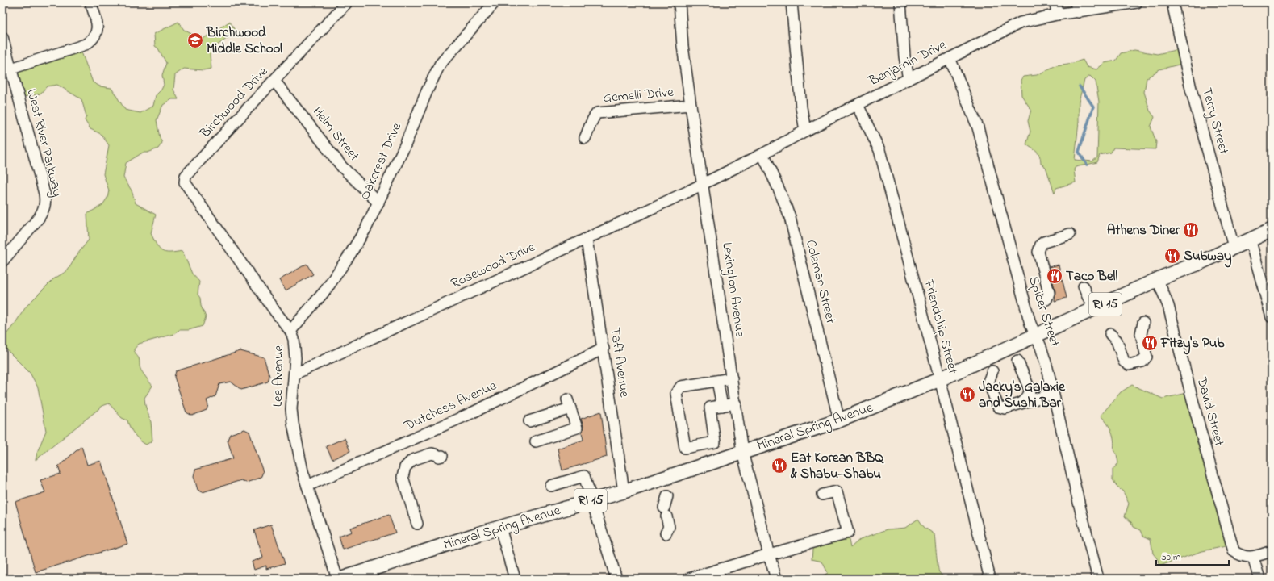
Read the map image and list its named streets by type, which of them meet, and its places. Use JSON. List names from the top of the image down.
{
  "streets": {
    "main road": ["RI 15", "Mineral Spring Avenue"],
    "street": [
      "Benjamin Drive",
      "Gemelli Drive",
      "Birchwood Drive",
      "Terry Street",
      "Helm Street",
      "West River Parkway",
      "Oakcrest Drive",
      "Rosewood Drive",
      "Coleman Street",
      "Lexington Avenue",
      "Spicer Street",
      "Friendship Street",
      "Taft Avenue",
      "Lee Avenue",
      "Dutchess Avenue",
      "David Street"
    ]
  },
  "crossings": [
    ["Benjamin Drive", "Rosewood Drive"],
    ["Benjamin Drive", "Coleman Street"],
    ["Benjamin Drive", "Lexington Avenue"],
    ["Benjamin Drive", "Spicer Street"],
    ["Benjamin Drive", "Friendship Street"],
    ["Gemelli Drive", "Lexington Avenue"],
    ["Birchwood Drive", "Helm Street"],
    ["Birchwood Drive", "Lee Avenue"],
    ["Terry Street", "Mineral Spring Avenue"],
    ["Helm Street", "Oakcrest Drive"],
    ["Oakcrest Drive", "Lee Avenue"],
    ["Rosewood Drive", "Lexington Avenue"],
    ["Rosewood Drive", "Taft Avenue"],
    ["Rosewood Drive", "Lee Avenue"],
    ["Coleman Street", "Mineral Spring Avenue"],
    ["Lexington Avenue", "Mineral Spring Avenue"],
    ["Spicer Street", "Mineral Spring Avenue"],
    ["Friendship Street", "Mineral Spring Avenue"],
    ["Taft Avenue", "Dutchess Avenue"],
    ["Taft Avenue", "Mineral Spring Avenue"],
    ["Lee Avenue", "Dutchess Avenue"],
    ["David Street", "Mineral Spring Avenue"]
  ],
  "places": {
    "school or university": ["Birchwood Middle School"],
    "restaurant": [
      "Athens Diner",
      "Subway",
      "Taco Bell",
      "Fitzy's Pub",
      "Jacky's Galaxie and Sushi Bar",
      "Eat Korean BBQ & Shabu-Shabu"
    ]
  },
  "scale_bar": "50 m"
}
